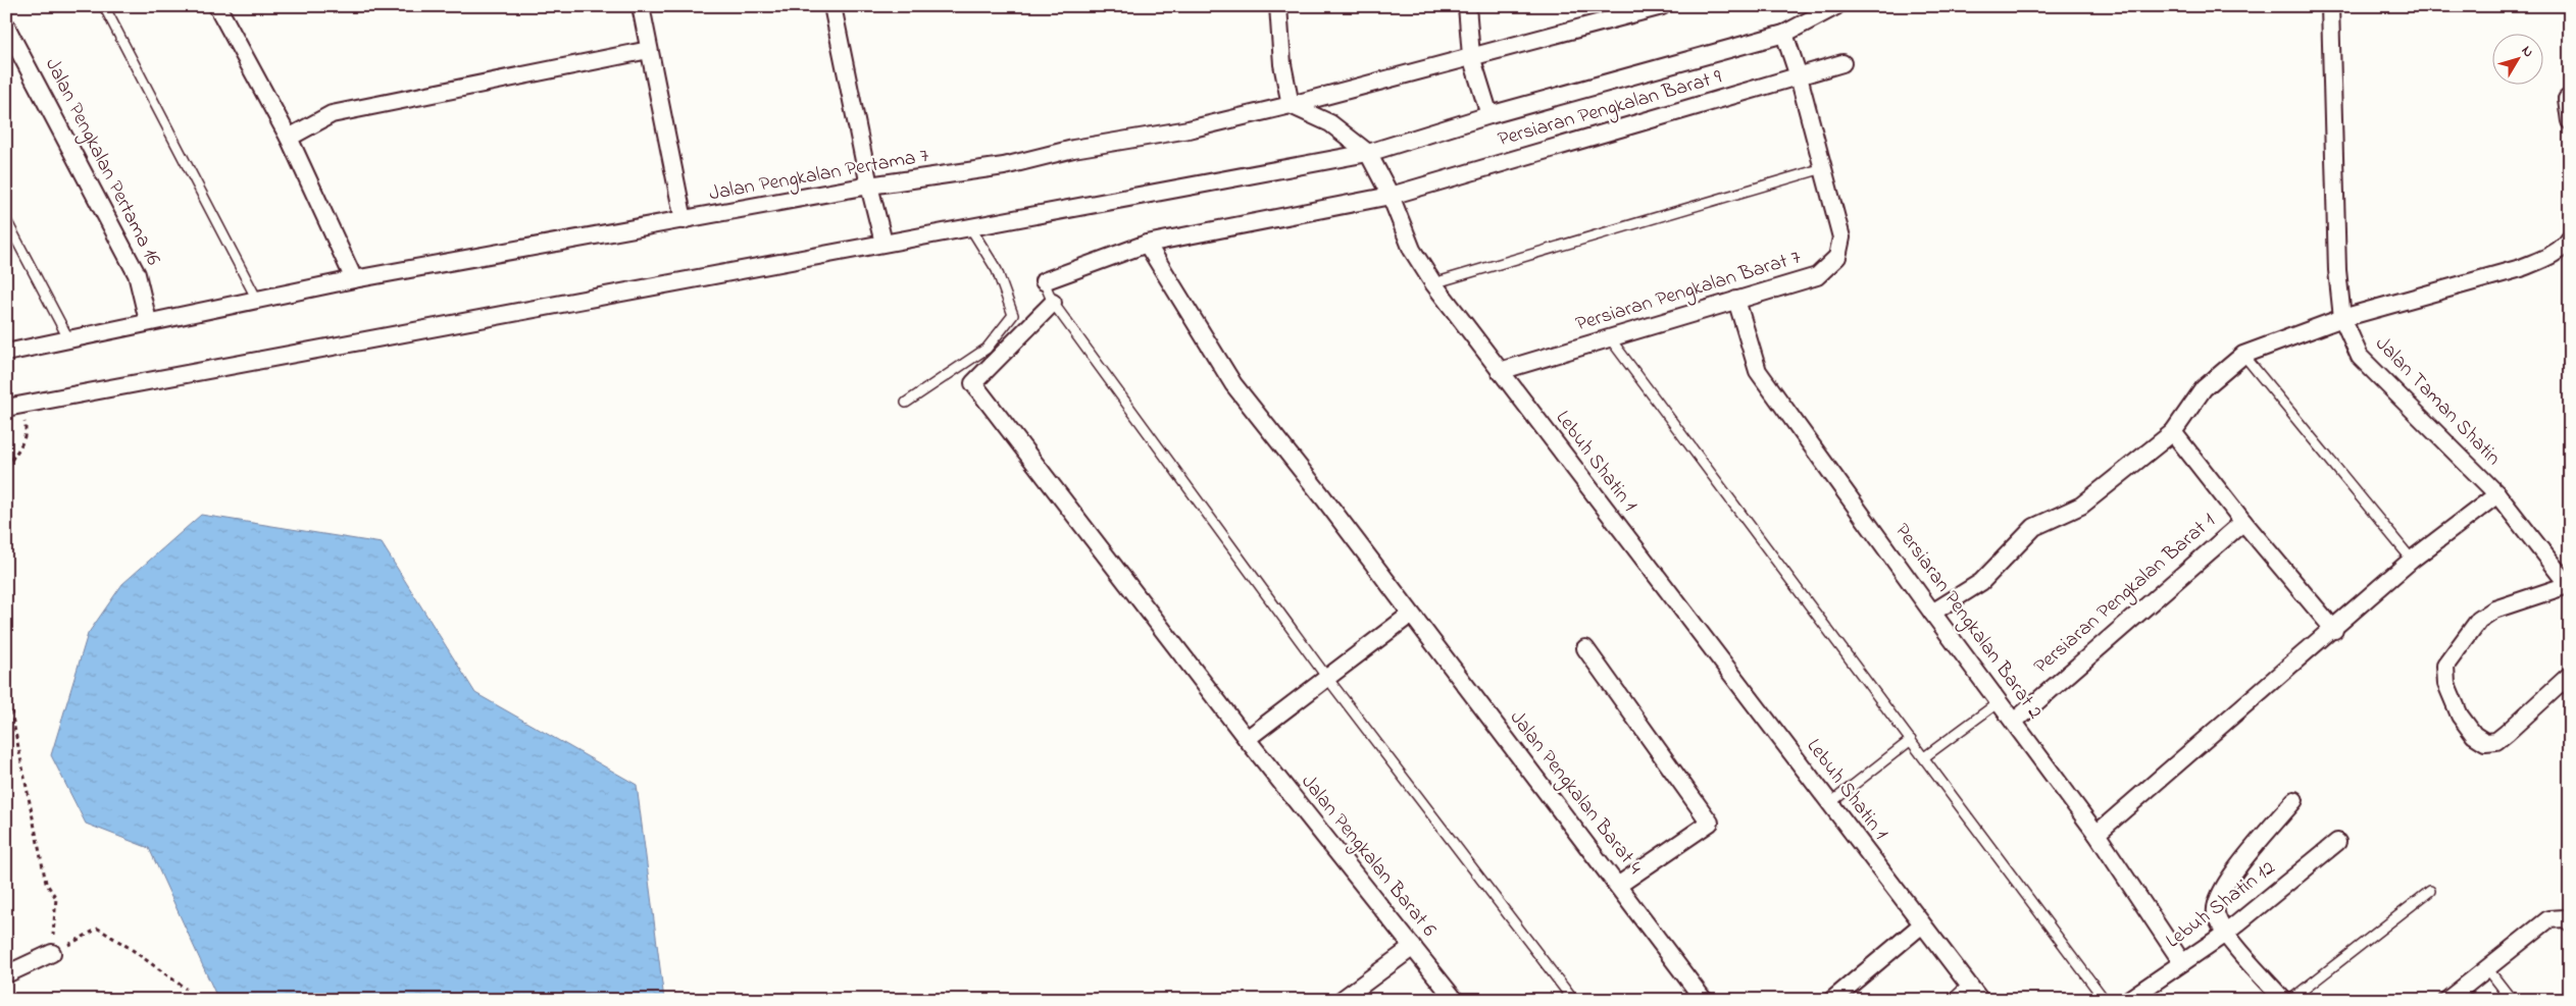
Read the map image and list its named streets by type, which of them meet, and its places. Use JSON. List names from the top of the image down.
{
  "streets": {
    "street": [
      "Persiaran Pengkalan Barat 9",
      "Jalan Pengkalan Pertama 16",
      "Jalan Pengkalan Pertama 7",
      "Persiaran Pengkalan Barat 7",
      "Jalan Taman Shatin",
      "Lebuh Shatin 1",
      "Persiaran Pengkalan Barat 1",
      "Persiaran Pengkalan Barat 2",
      "Jalan Pengkalan Barat 4",
      "Jalan Pengkalan Barat 6",
      "Lebuh Shatin 12"
    ]
  },
  "crossings": [
    ["Persiaran Pengkalan Barat 9", "Persiaran Pengkalan Barat 7"],
    ["Persiaran Pengkalan Barat 9", "Lebuh Shatin 1"],
    ["Persiaran Pengkalan Barat 9", "Jalan Pengkalan Barat 4"],
    ["Jalan Pengkalan Pertama 16", "Jalan Pengkalan Pertama 7"],
    ["Jalan Pengkalan Pertama 7", "Lebuh Shatin 1"],
    ["Persiaran Pengkalan Barat 7", "Lebuh Shatin 1"],
    ["Persiaran Pengkalan Barat 7", "Persiaran Pengkalan Barat 2"],
    ["Persiaran Pengkalan Barat 1", "Persiaran Pengkalan Barat 2"],
    ["Persiaran Pengkalan Barat 2", "Lebuh Shatin 12"]
  ],
  "north": "top right"
}
